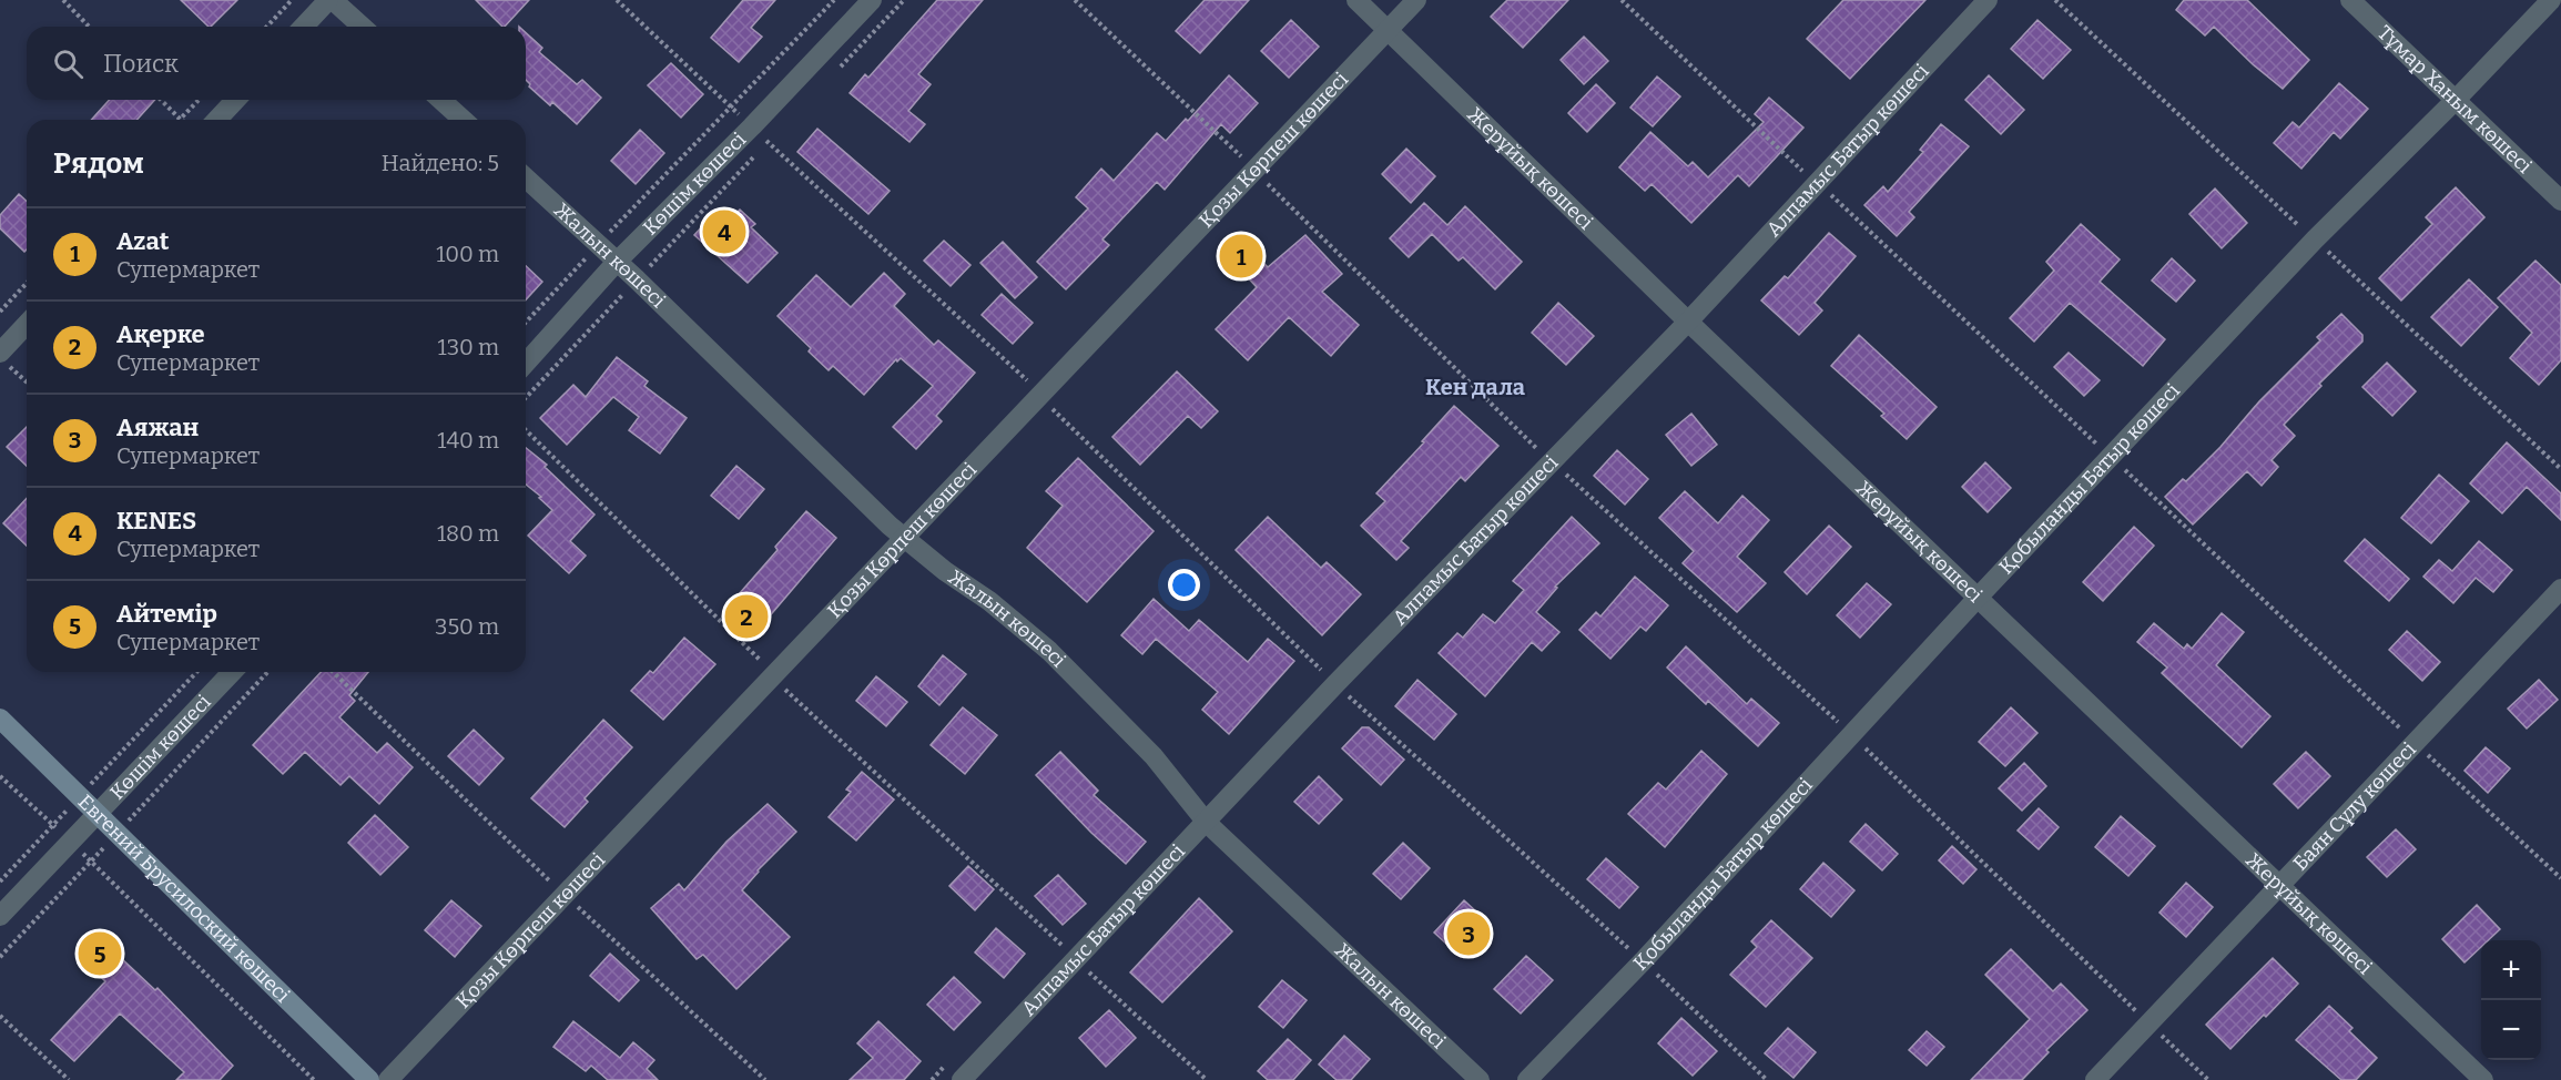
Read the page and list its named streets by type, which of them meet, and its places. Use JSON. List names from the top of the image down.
{
  "streets": {
    "main road": ["Евгений Брусилоский көшесі"],
    "street": [
      "Тұмар Ханым көшесі",
      "Қозы Көрпеш көшесі",
      "Алпамыс Батыр көшесі",
      "Жерұйық көшесі",
      "Көшім көшесі",
      "Жалын көшесі",
      "Қобыланды Батыр көшесі",
      "Баян Сұлу көшесі"
    ]
  },
  "crossings": [
    ["Тұмар Ханым көшесі", "Қобыланды Батыр көшесі"],
    ["Қозы Көрпеш көшесі", "Жерұйық көшесі"],
    ["Қозы Көрпеш көшесі", "Жалын көшесі"],
    ["Алпамыс Батыр көшесі", "Жерұйық көшесі"],
    ["Алпамыс Батыр көшесі", "Жалын көшесі"],
    ["Жерұйық көшесі", "Қобыланды Батыр көшесі"],
    ["Жерұйық көшесі", "Баян Сұлу көшесі"],
    ["Көшім көшесі", "Жалын көшесі"],
    ["Көшім көшесі", "Евгений Брусилоский көшесі"]
  ],
  "districts": ["Кен дала"],
  "page": {
    "search": "Поиск",
    "heading": ["Рядом", "Найдено: 5"],
    "list": [
      {
        "mark": "1",
        "name": "Azat",
        "note": "Супермаркет",
        "value": "100 m"
      },
      {
        "mark": "2",
        "name": "Ақерке",
        "note": "Супермаркет",
        "value": "130 m"
      },
      {
        "mark": "3",
        "name": "Аяжан",
        "note": "Супермаркет",
        "value": "140 m"
      },
      {
        "mark": "4",
        "name": "KENES",
        "note": "Супермаркет",
        "value": "180 m"
      },
      {
        "mark": "5",
        "name": "Айтемір",
        "note": "Супермаркет",
        "value": "350 m"
      }
    ],
    "pins": [
      "4",
      "1",
      "2",
      "3",
      "5"
    ],
    "map_buttons": ["+", "−"]
  }
}
